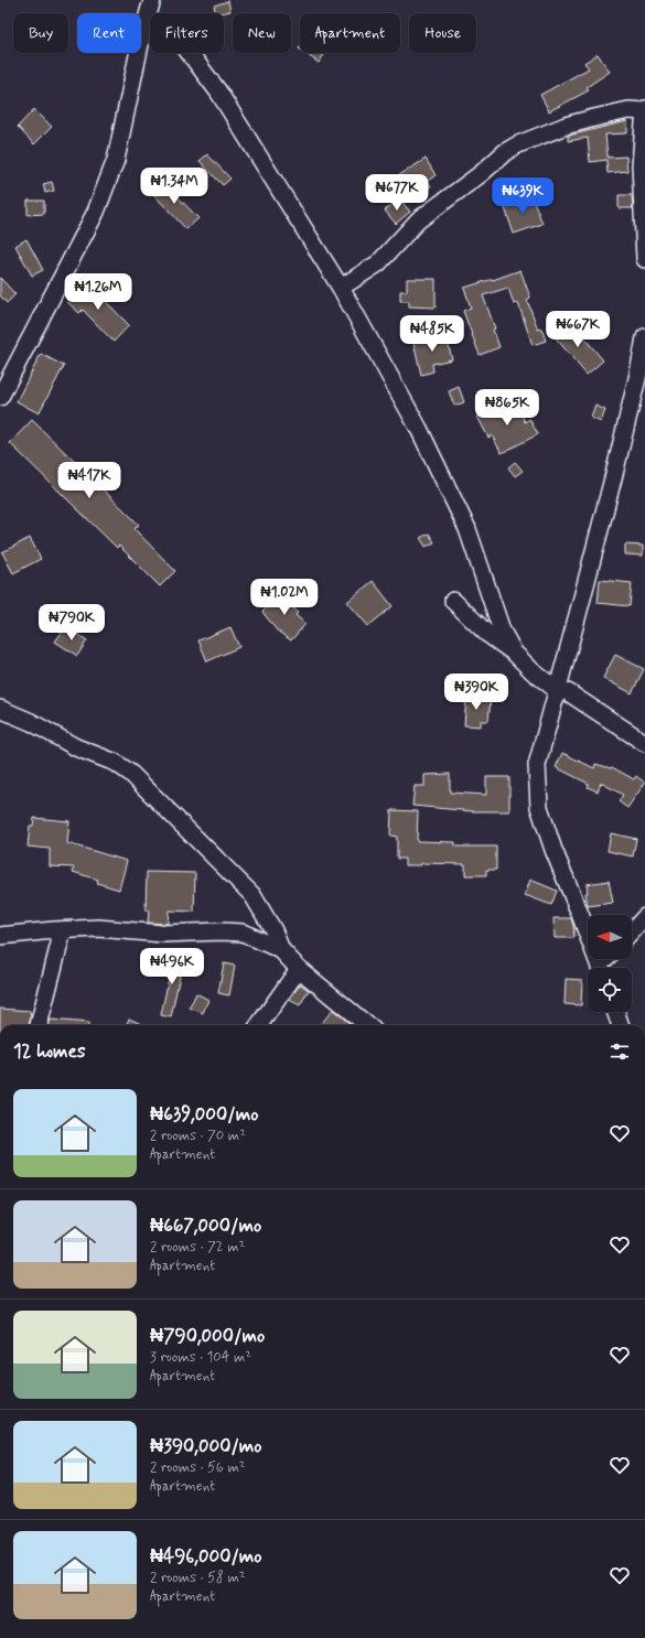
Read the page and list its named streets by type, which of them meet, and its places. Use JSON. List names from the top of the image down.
{
  "north": "left",
  "page": {
    "chip": [
      "Buy",
      "Rent",
      "Filters",
      "New",
      "Apartment",
      "House"
    ],
    "price": [
      "₦1.34M",
      "₦677K",
      "₦639K",
      "₦1.26M",
      "₦667K",
      "₦485K",
      "₦865K",
      "₦417K",
      "₦1.02M",
      "₦790K",
      "₦390K",
      "₦496K"
    ],
    "heading": "12 homes",
    "list": [
      {
        "name": "₦639,000/mo",
        "note": "2 rooms · 70 m² · Apartment"
      },
      {
        "name": "₦667,000/mo",
        "note": "2 rooms · 72 m² · Apartment"
      },
      {
        "name": "₦790,000/mo",
        "note": "3 rooms · 104 m² · Apartment"
      },
      {
        "name": "₦390,000/mo",
        "note": "2 rooms · 56 m² · Apartment"
      },
      {
        "name": "₦496,000/mo",
        "note": "2 rooms · 58 m² · Apartment"
      }
    ]
  }
}
